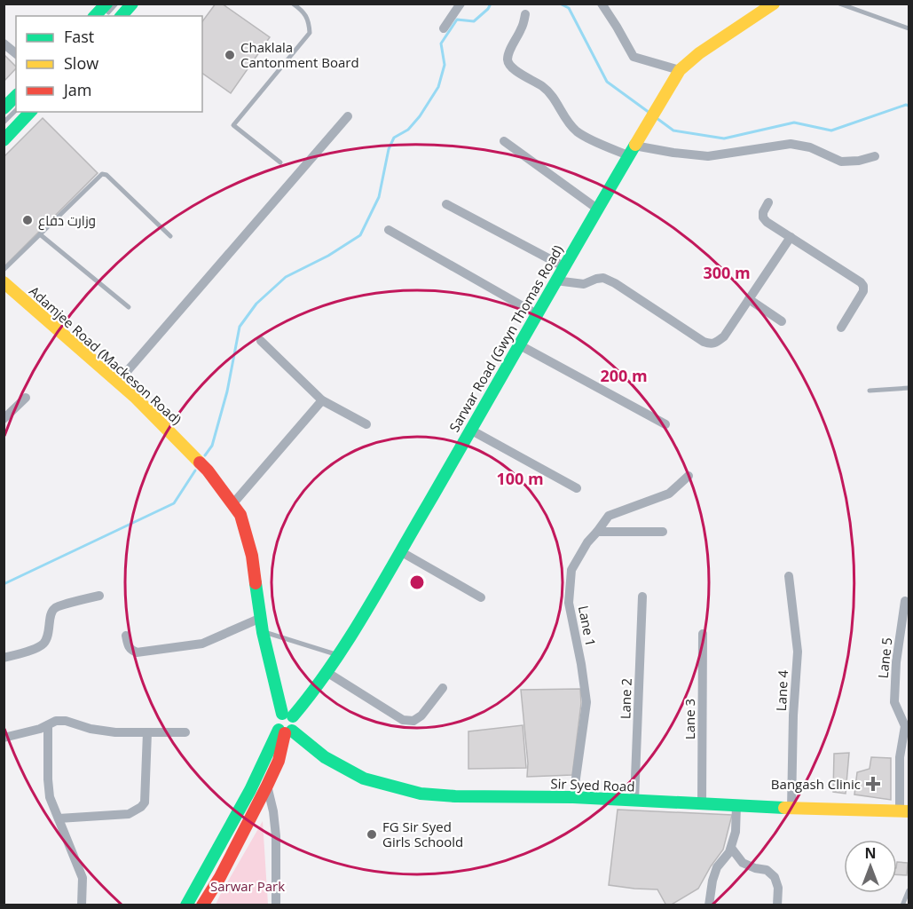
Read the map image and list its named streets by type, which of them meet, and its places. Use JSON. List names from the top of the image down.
{
  "streets": {
    "street": [
      "Sarwar Road (Gwyn Thomas Road)",
      "Adamjee Road (Mackeson Road)",
      "Lane 1",
      "Lane 5",
      "Lane 4",
      "Lane 2",
      "Lane 3",
      "Sir Syed Road"
    ]
  },
  "crossings": [
    ["Sarwar Road (Gwyn Thomas Road)", "Adamjee Road (Mackeson Road)"],
    ["Lane 1", "Sir Syed Road"],
    ["Lane 5", "Sir Syed Road"],
    ["Lane 4", "Sir Syed Road"],
    ["Lane 2", "Sir Syed Road"],
    ["Lane 3", "Sir Syed Road"]
  ],
  "parks": ["Sarwar Park"],
  "places": {
    "other": ["Chaklala Cantonment Board", "وزارت دفاع", "FG Sir Syed Girls Schoold"],
    "health": ["Bangash Clinic"]
  },
  "legend": ["Fast", "Slow", "Jam"],
  "north": "top",
  "rings": ["300 m", "200 m", "100 m"]
}
